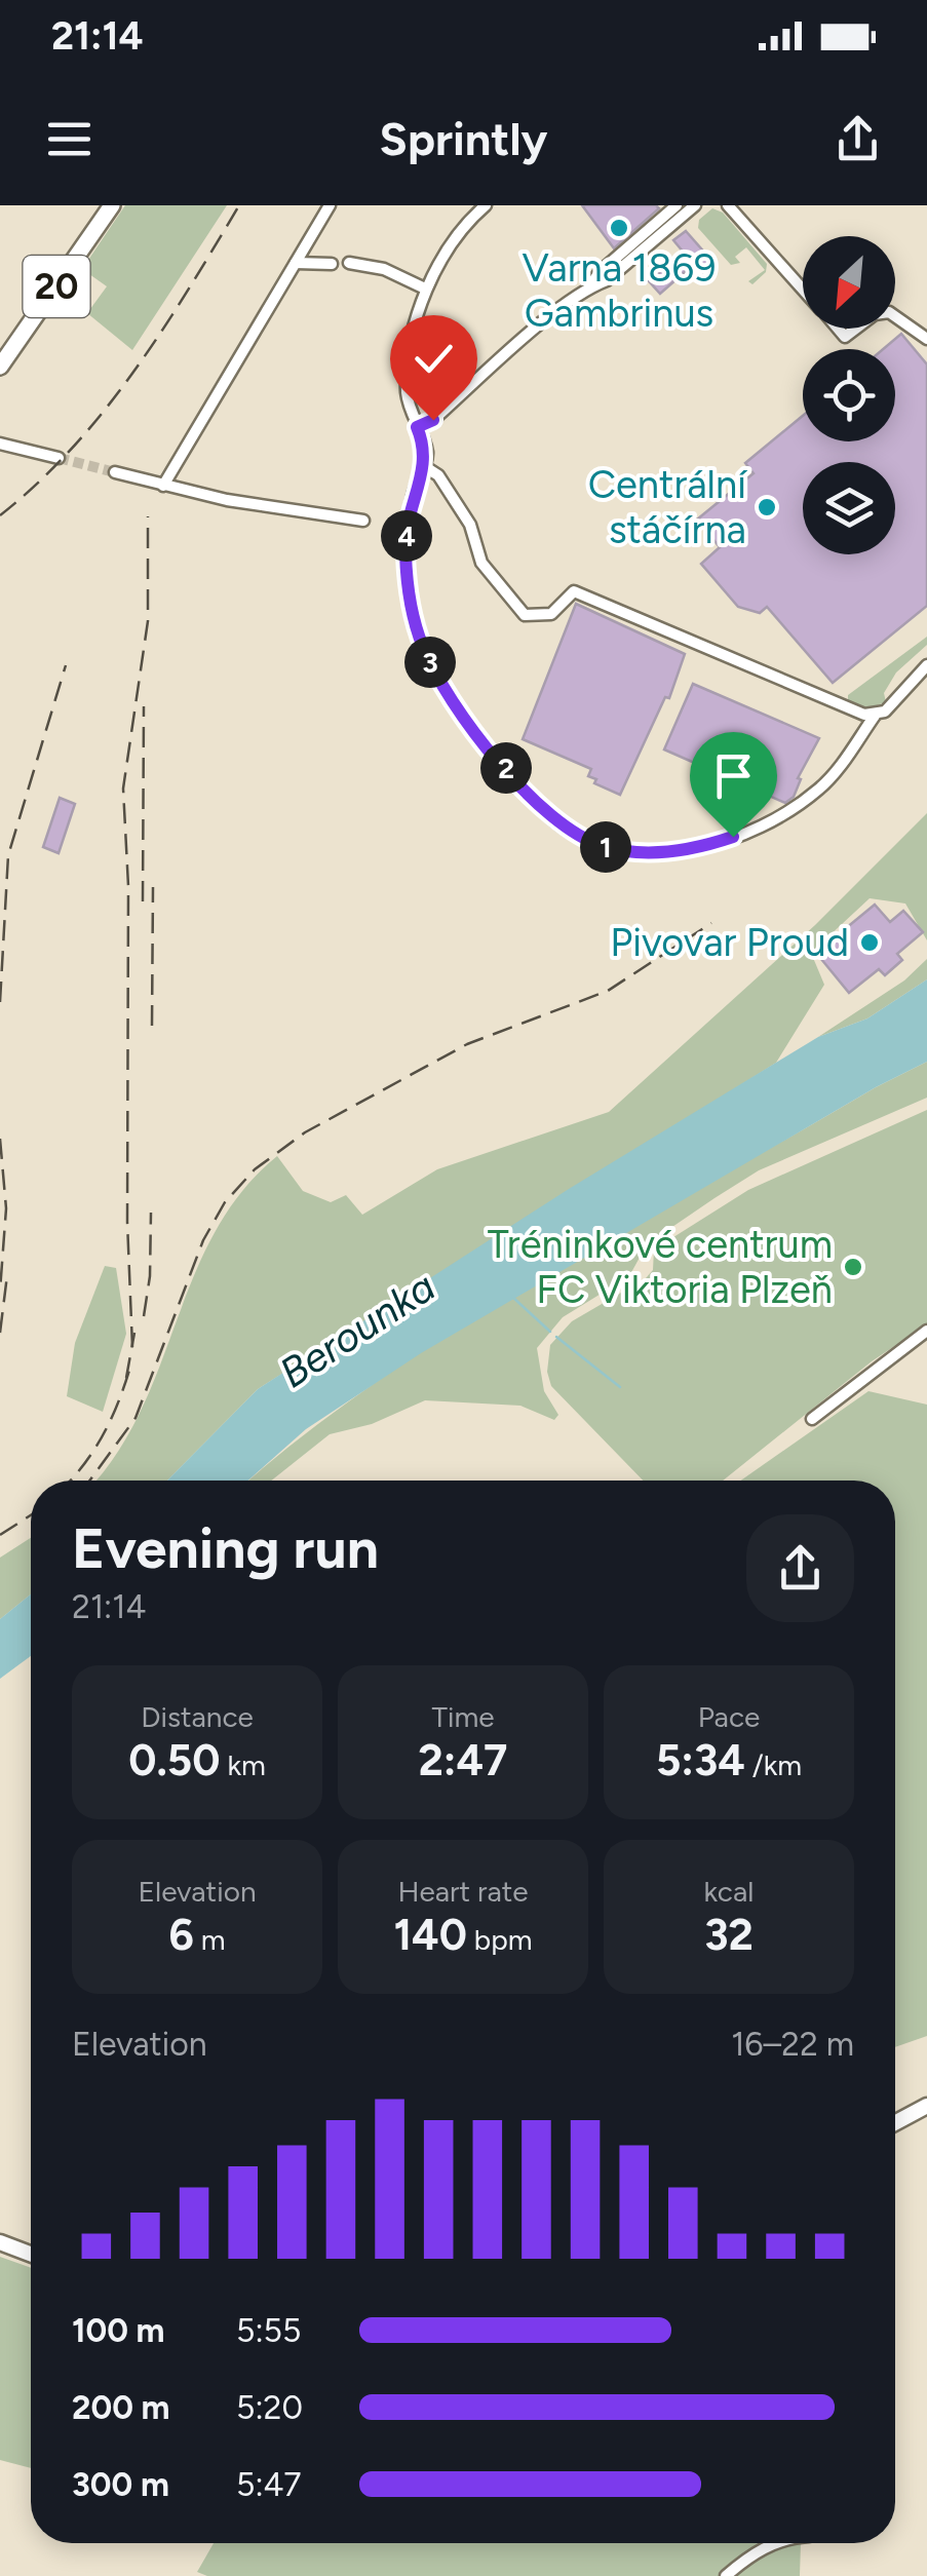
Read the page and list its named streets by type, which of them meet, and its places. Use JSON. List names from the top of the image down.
{
  "streets": {
    "main road": ["20"]
  },
  "water": ["Berounka"],
  "places": [
    "Varna 1869 Gambrinus",
    "Centrální stáčírna",
    "Pivovar Proud",
    "Tréninkové centrum FC Viktoria Plzeň"
  ],
  "north": "bottom left",
  "page": {
    "status": "21:14",
    "header": "Sprintly",
    "pins": [
      "4",
      "3",
      "2",
      "1"
    ],
    "heading": ["Evening run", "21:14"],
    "stats": [
      ["Distance", "0.50 km"],
      ["Time", "2:47"],
      ["Pace", "5:34 /km"],
      ["Elevation", "6 m"],
      ["Heart rate", "140 bpm"],
      ["kcal", "32"]
    ],
    "chart": ["Elevation", "16–22 m"],
    "list": [
      {
        "name": "100 m",
        "note": "5:55"
      },
      {
        "name": "200 m",
        "note": "5:20"
      },
      {
        "name": "300 m",
        "note": "5:47"
      }
    ]
  }
}
